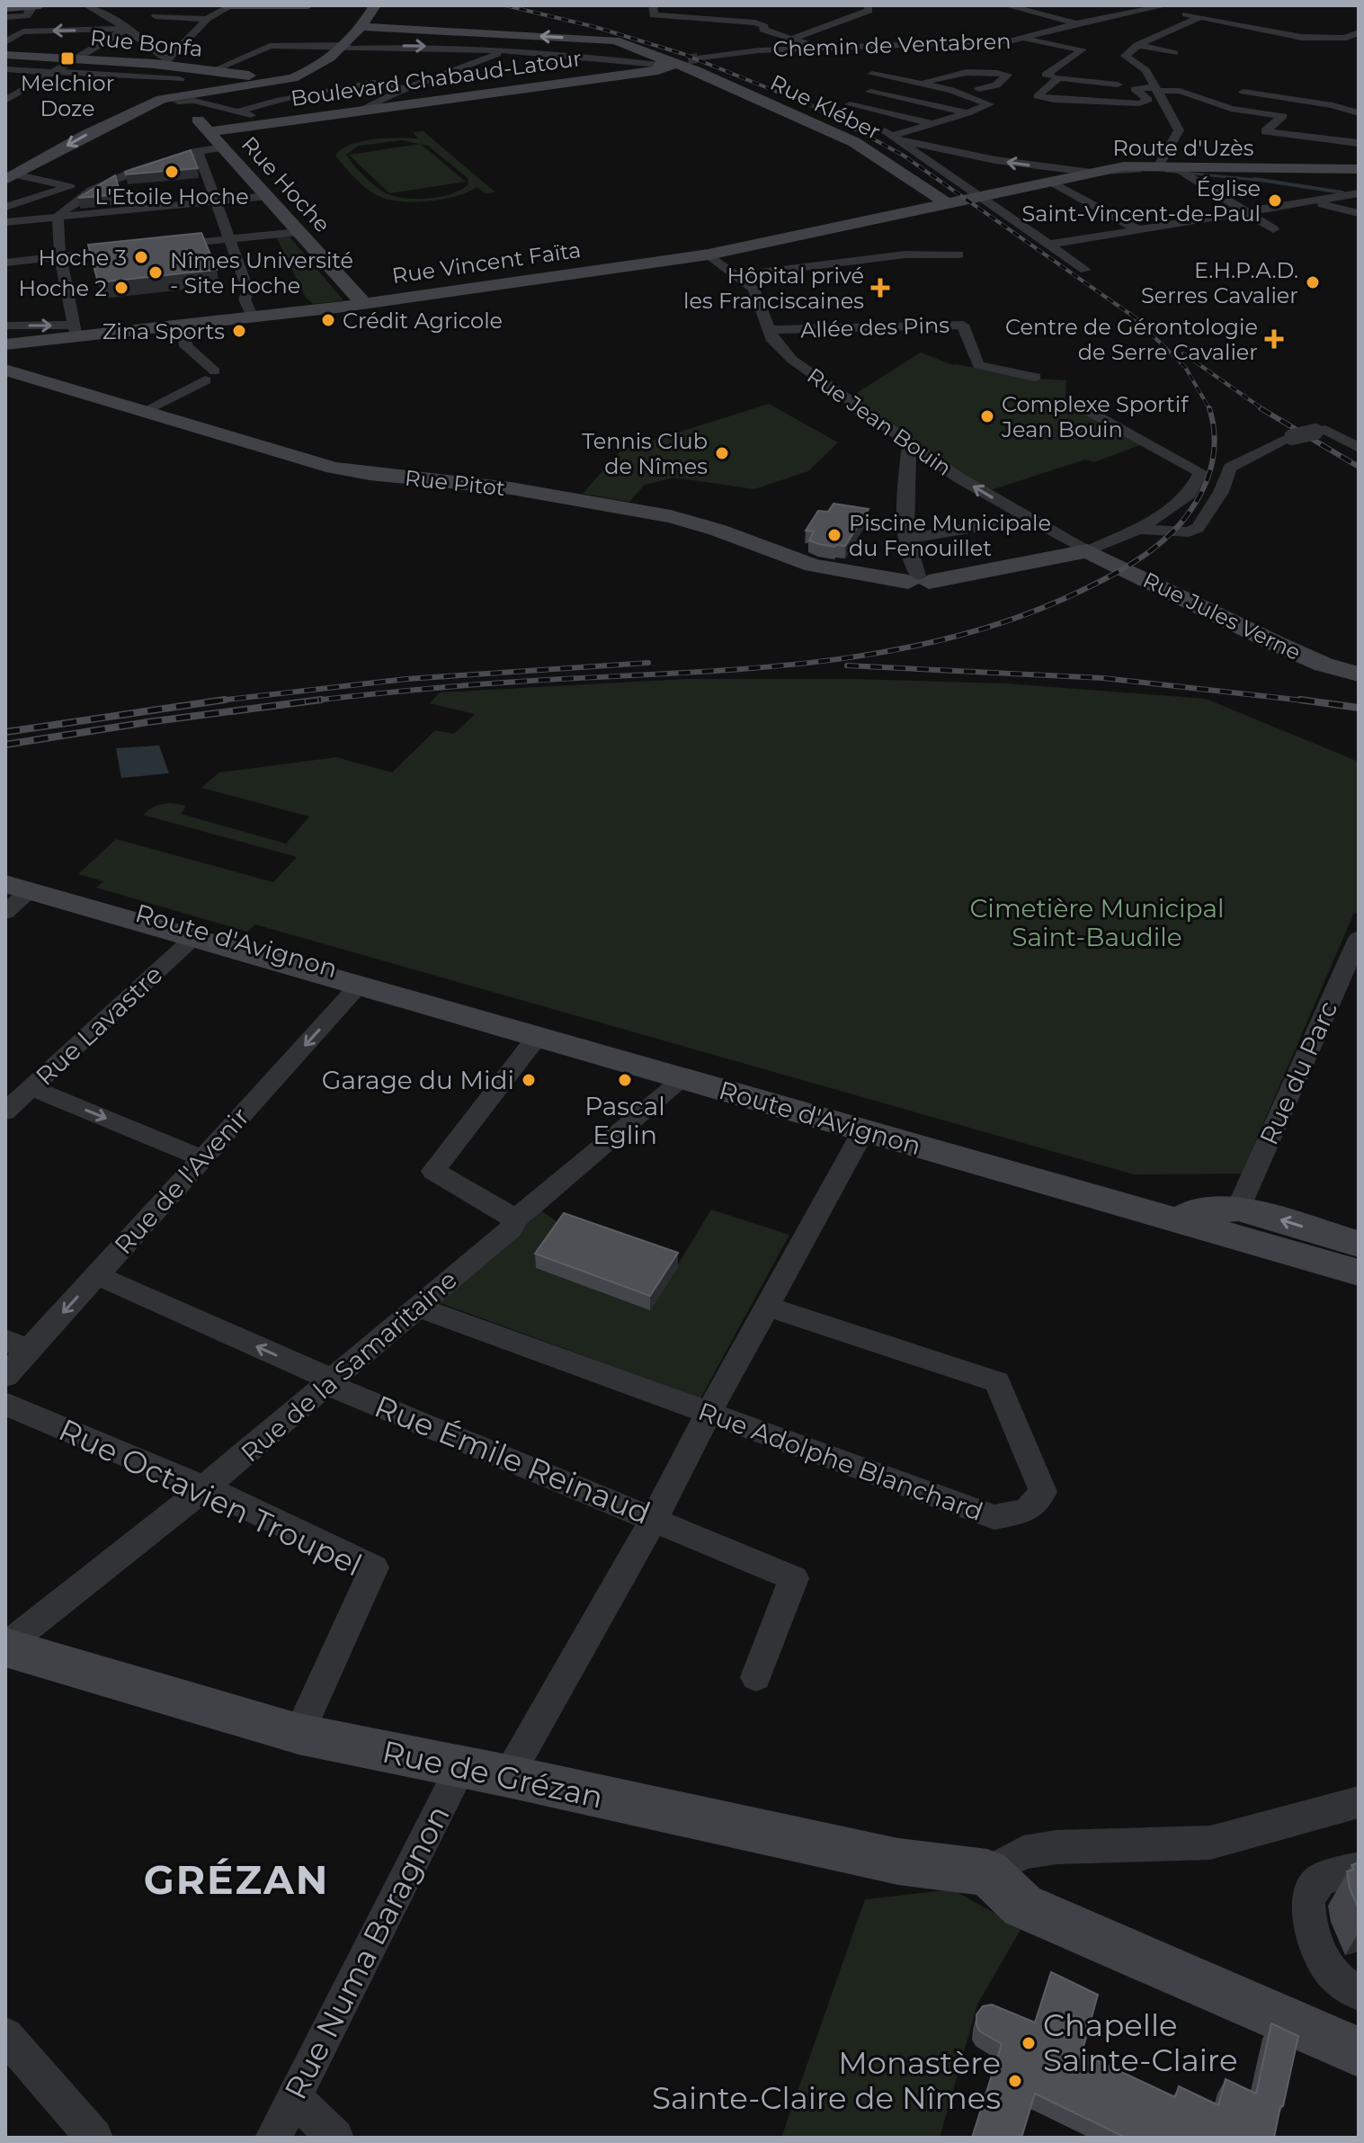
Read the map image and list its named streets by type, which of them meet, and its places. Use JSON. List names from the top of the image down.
{
  "streets": {
    "street": [
      "Rue Bonfa",
      "Chemin de Ventabren",
      "Boulevard Chabaud-Latour",
      "Rue Kléber",
      "Route d'Uzès",
      "Rue Hoche",
      "Rue Vincent Faïta",
      "Allée des Pins",
      "Rue Jean Bouin",
      "Rue Pitot",
      "Rue Jules Verne",
      "Route d'Avignon",
      "Rue Lavastre",
      "Rue du Parc",
      "Rue de l'Avenir",
      "Rue de la Samaritaine",
      "Rue Émile Reinaud",
      "Rue Adolphe Blanchard",
      "Rue Octavien Troupel",
      "Rue de Grézan",
      "Rue Numa Baragnon"
    ]
  },
  "crossings": [
    ["Boulevard Chabaud-Latour", "Rue Kléber"],
    ["Boulevard Chabaud-Latour", "Rue Hoche"],
    ["Rue Kléber", "Rue Vincent Faïta"],
    ["Route d'Uzès", "Rue Vincent Faïta"],
    ["Rue Hoche", "Rue Vincent Faïta"],
    ["Rue Vincent Faïta", "Rue Jean Bouin"],
    ["Allée des Pins", "Rue Jean Bouin"],
    ["Rue Jean Bouin", "Rue Pitot"],
    ["Rue Jean Bouin", "Rue Jules Verne"],
    ["Rue Pitot", "Rue Jules Verne"],
    ["Route d'Avignon", "Rue Lavastre"],
    ["Route d'Avignon", "Rue de l'Avenir"],
    ["Route d'Avignon", "Rue de la Samaritaine"],
    ["Rue de l'Avenir", "Rue Émile Reinaud"],
    ["Rue de la Samaritaine", "Rue Émile Reinaud"],
    ["Rue de la Samaritaine", "Rue Adolphe Blanchard"],
    ["Rue de la Samaritaine", "Rue Octavien Troupel"],
    ["Rue de la Samaritaine", "Rue de Grézan"],
    ["Rue Octavien Troupel", "Rue de Grézan"],
    ["Rue de Grézan", "Rue Numa Baragnon"]
  ],
  "one_way": ["Rue de l'Avenir"],
  "districts": ["GRÉZAN"],
  "parks": ["Cimetière Municipal Saint-Baudile"],
  "places": {
    "transit": ["Melchior Doze"],
    "other": [
      "L'Etoile Hoche",
      "Église Saint-Vincent-de-Paul",
      "Hoche 3",
      "Nîmes Université - Site Hoche",
      "E.H.P.A.D. Serres Cavalier",
      "Hoche 2",
      "Crédit Agricole",
      "Zina Sports",
      "Complexe Sportif Jean Bouin",
      "Tennis Club de Nîmes",
      "Piscine Municipale du Fenouillet",
      "Garage du Midi",
      "Pascal Eglin",
      "Chapelle Sainte-Claire",
      "Monastère Sainte-Claire de Nîmes"
    ],
    "health": ["Hôpital privé les Franciscaines", "Centre de Gérontologie de Serre Cavalier"]
  }
}
